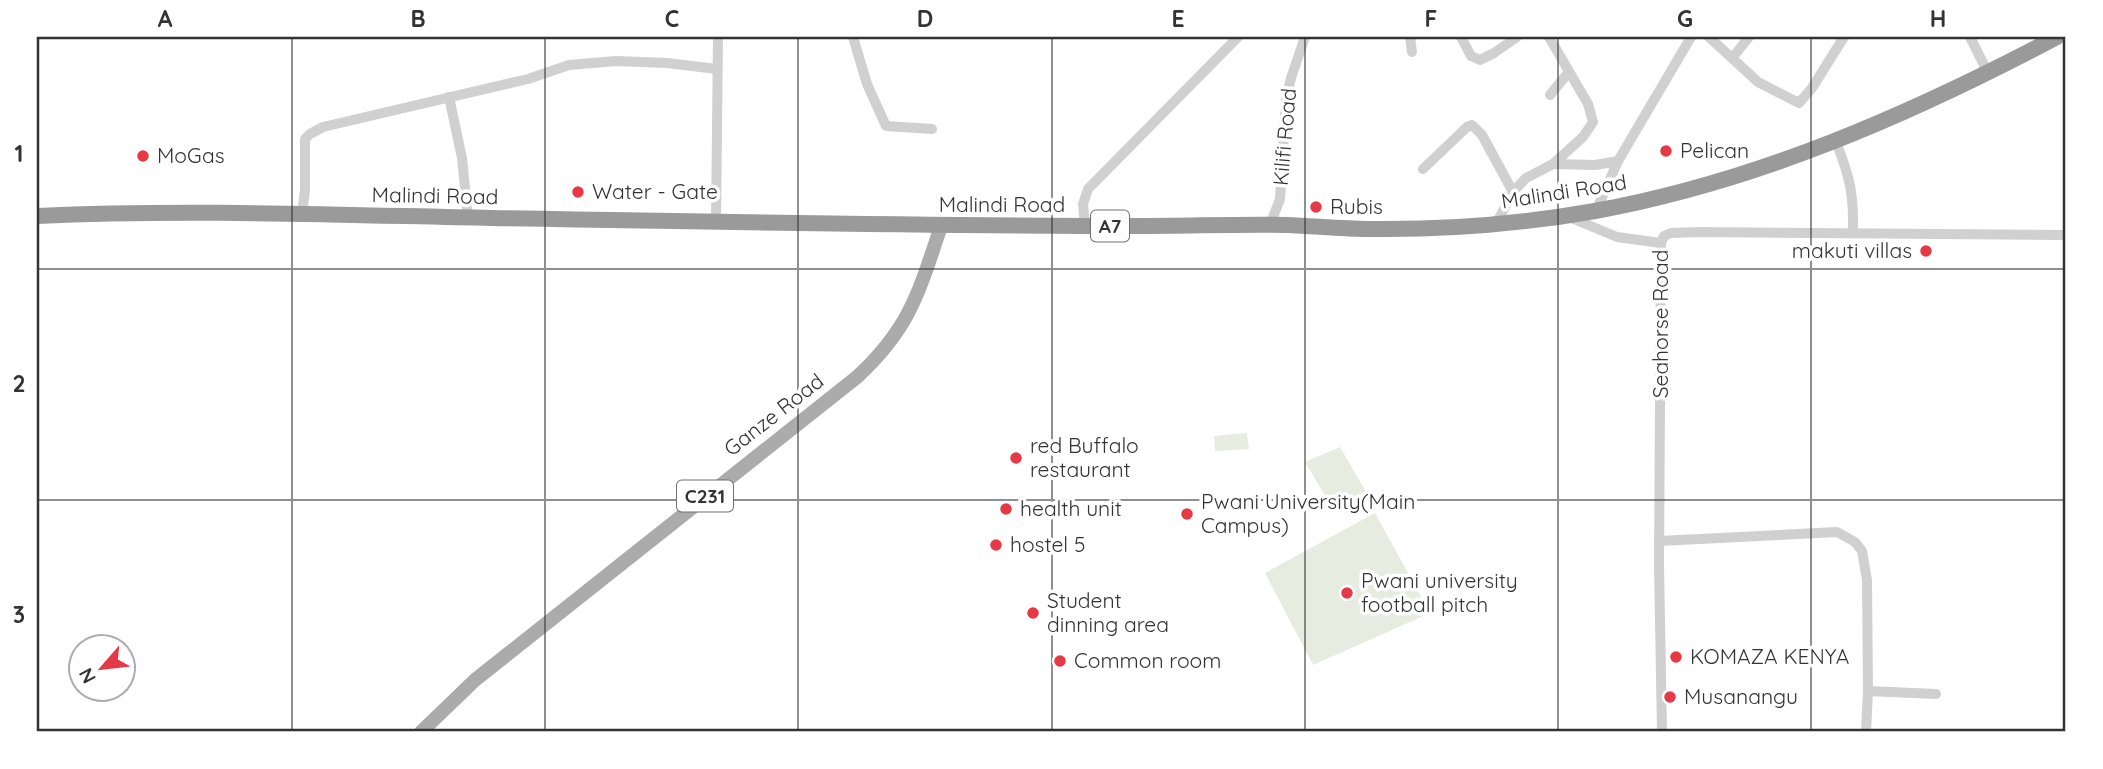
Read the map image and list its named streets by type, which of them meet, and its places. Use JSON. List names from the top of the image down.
{
  "streets": {
    "highway": ["Malindi Road", "A7"],
    "main road": ["Ganze Road", "C231"],
    "street": ["Kilifi Road", "Seahorse Road"]
  },
  "crossings": [
    ["Kilifi Road", "Malindi Road"],
    ["Malindi Road", "Ganze Road"]
  ],
  "places": [
    "Pelican",
    "MoGas",
    "Water - Gate",
    "Rubis",
    "makuti villas",
    "red Buffalo restaurant",
    "health unit",
    "Pwani University(Main Campus)",
    "hostel 5",
    "Pwani university football pitch",
    "Student dinning area",
    "KOMAZA KENYA",
    "Common room",
    "Musanangu"
  ],
  "north": "bottom left",
  "grid": {
    "columns": [
      "A",
      "B",
      "C",
      "D",
      "E",
      "F",
      "G",
      "H"
    ],
    "rows": ["1", "2", "3"]
  }
}
